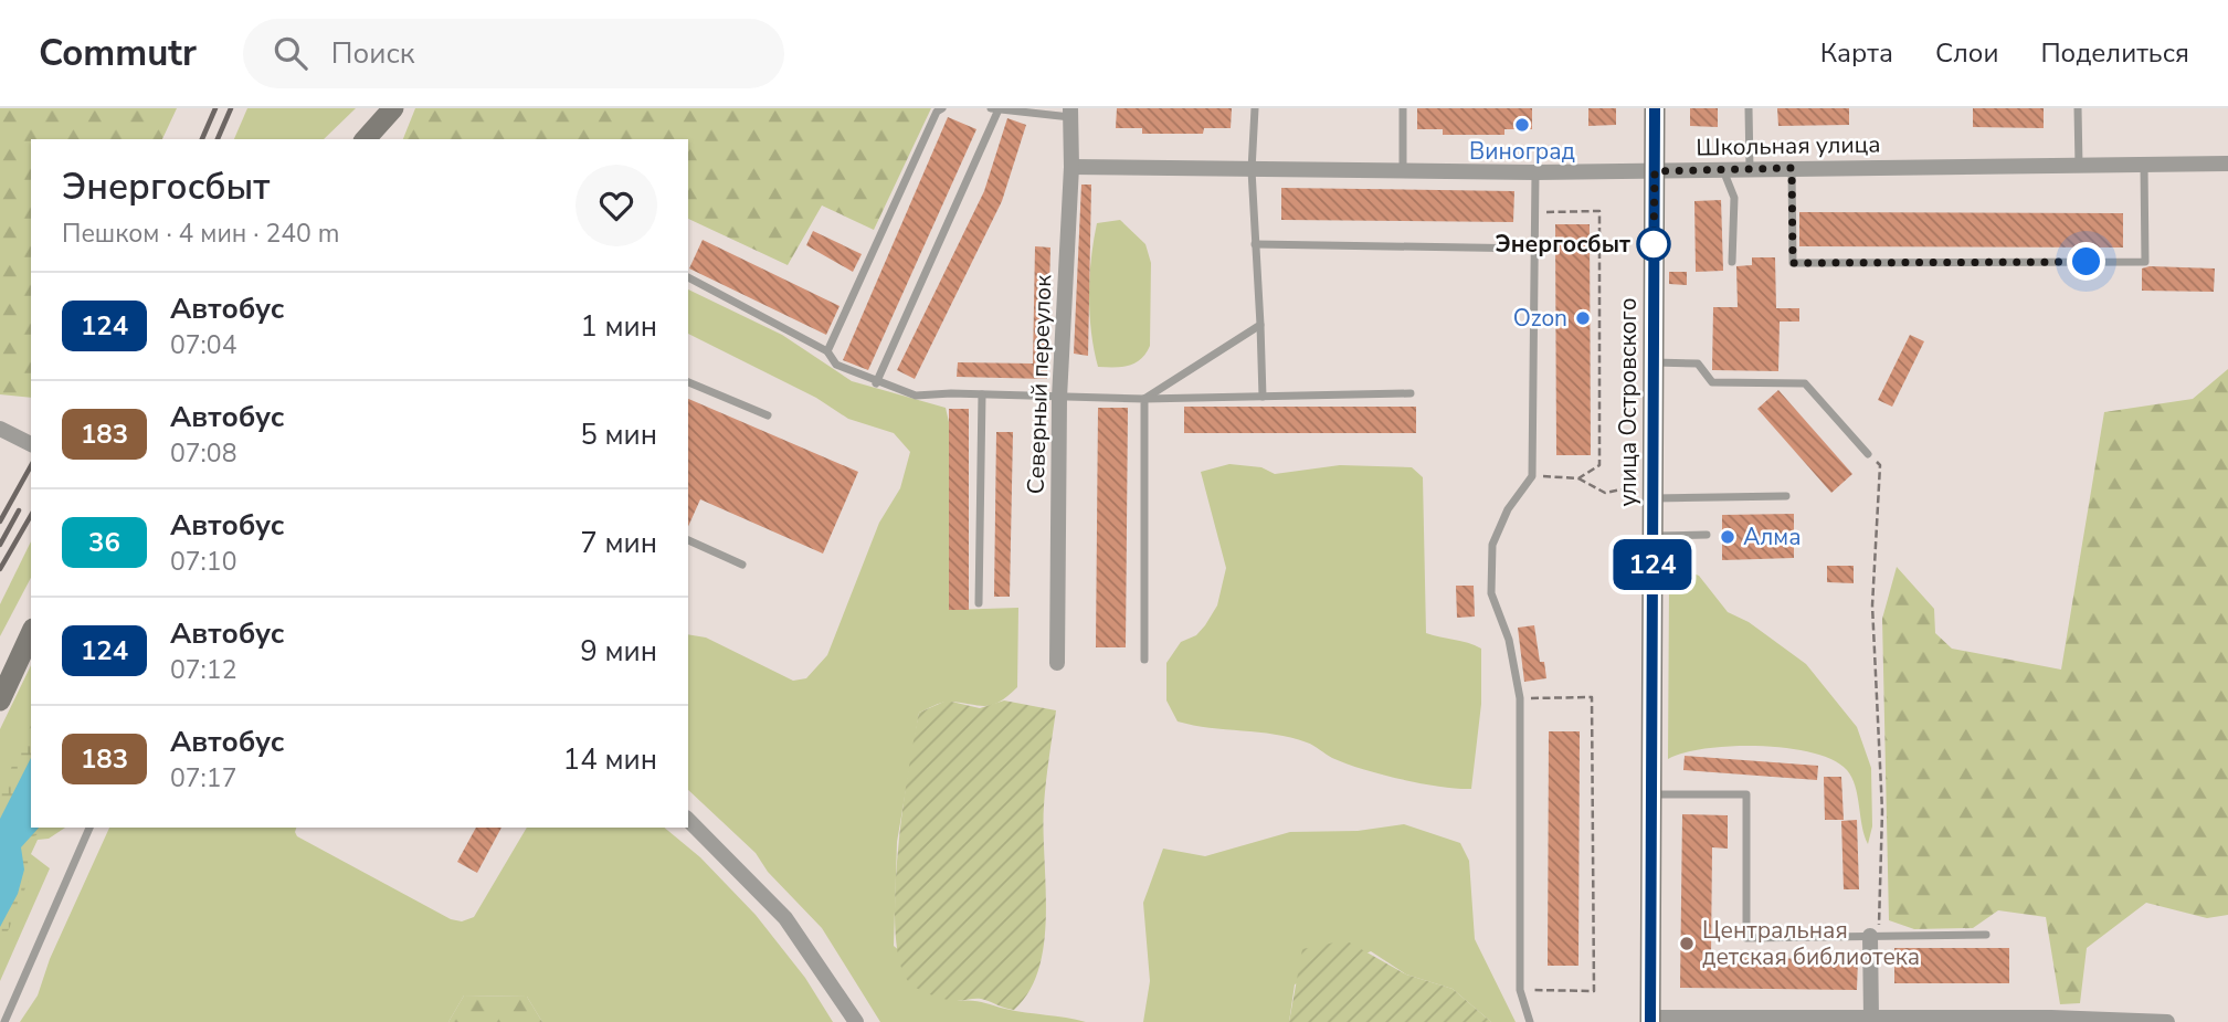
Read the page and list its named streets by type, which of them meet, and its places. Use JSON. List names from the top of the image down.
{
  "streets": {
    "main road": ["улица Островского"],
    "street": ["Школьная улица", "Северный переулок"]
  },
  "crossings": [
    ["Школьная улица", "Северный переулок"],
    ["Школьная улица", "улица Островского"]
  ],
  "places": [
    "Виноград",
    "Энергосбыт",
    "Ozon",
    "Алма",
    "Центральная детская библиотека"
  ],
  "lines": ["bus line 124"],
  "page": {
    "header": "Commutr",
    "search": "Поиск",
    "nav": ["Карта", "Слои", "Поделиться"],
    "on_map": "124",
    "heading": ["Энергосбыт", "Пешком · 4 мин · 240 m"],
    "list": [
      {
        "mark": "124",
        "name": "Автобус",
        "note": "07:04",
        "value": "1 мин"
      },
      {
        "mark": "183",
        "name": "Автобус",
        "note": "07:08",
        "value": "5 мин"
      },
      {
        "mark": "36",
        "name": "Автобус",
        "note": "07:10",
        "value": "7 мин"
      },
      {
        "mark": "124",
        "name": "Автобус",
        "note": "07:12",
        "value": "9 мин"
      },
      {
        "mark": "183",
        "name": "Автобус",
        "note": "07:17",
        "value": "14 мин"
      }
    ]
  }
}
